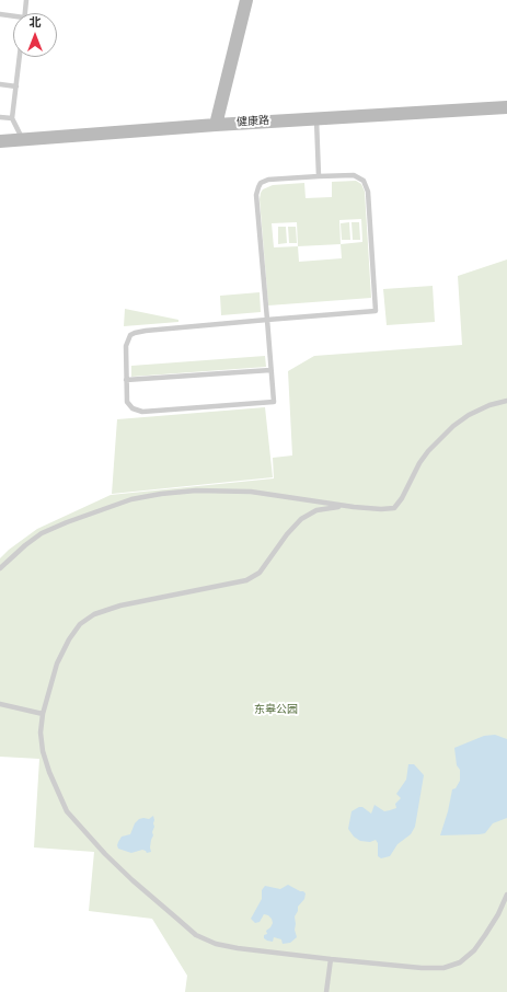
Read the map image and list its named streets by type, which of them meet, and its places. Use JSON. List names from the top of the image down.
{
  "streets": {
    "main road": ["健康路"]
  },
  "parks": ["东皋公园"],
  "north": "top"
}
